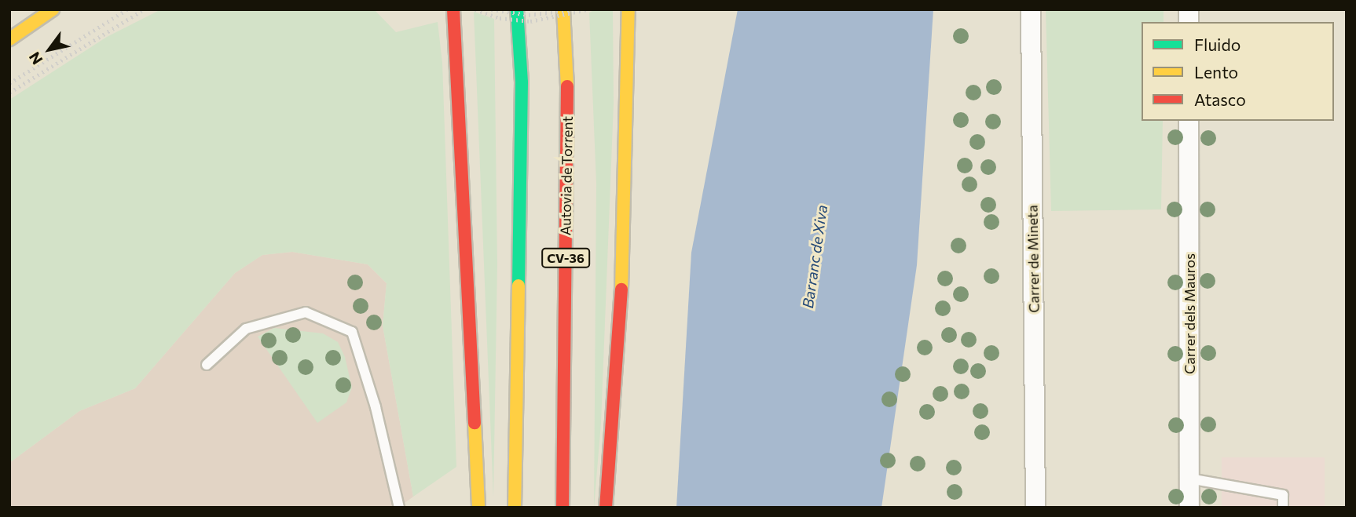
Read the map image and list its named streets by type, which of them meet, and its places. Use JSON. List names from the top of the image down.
{
  "streets": {
    "main road": ["Autovia de Torrent", "CV-36"],
    "street": ["Carrer de Mineta", "Carrer dels Mauros"]
  },
  "water": ["Barranc de Xiva"],
  "legend": ["Fluido", "Lento", "Atasco"],
  "north": "bottom left"
}
